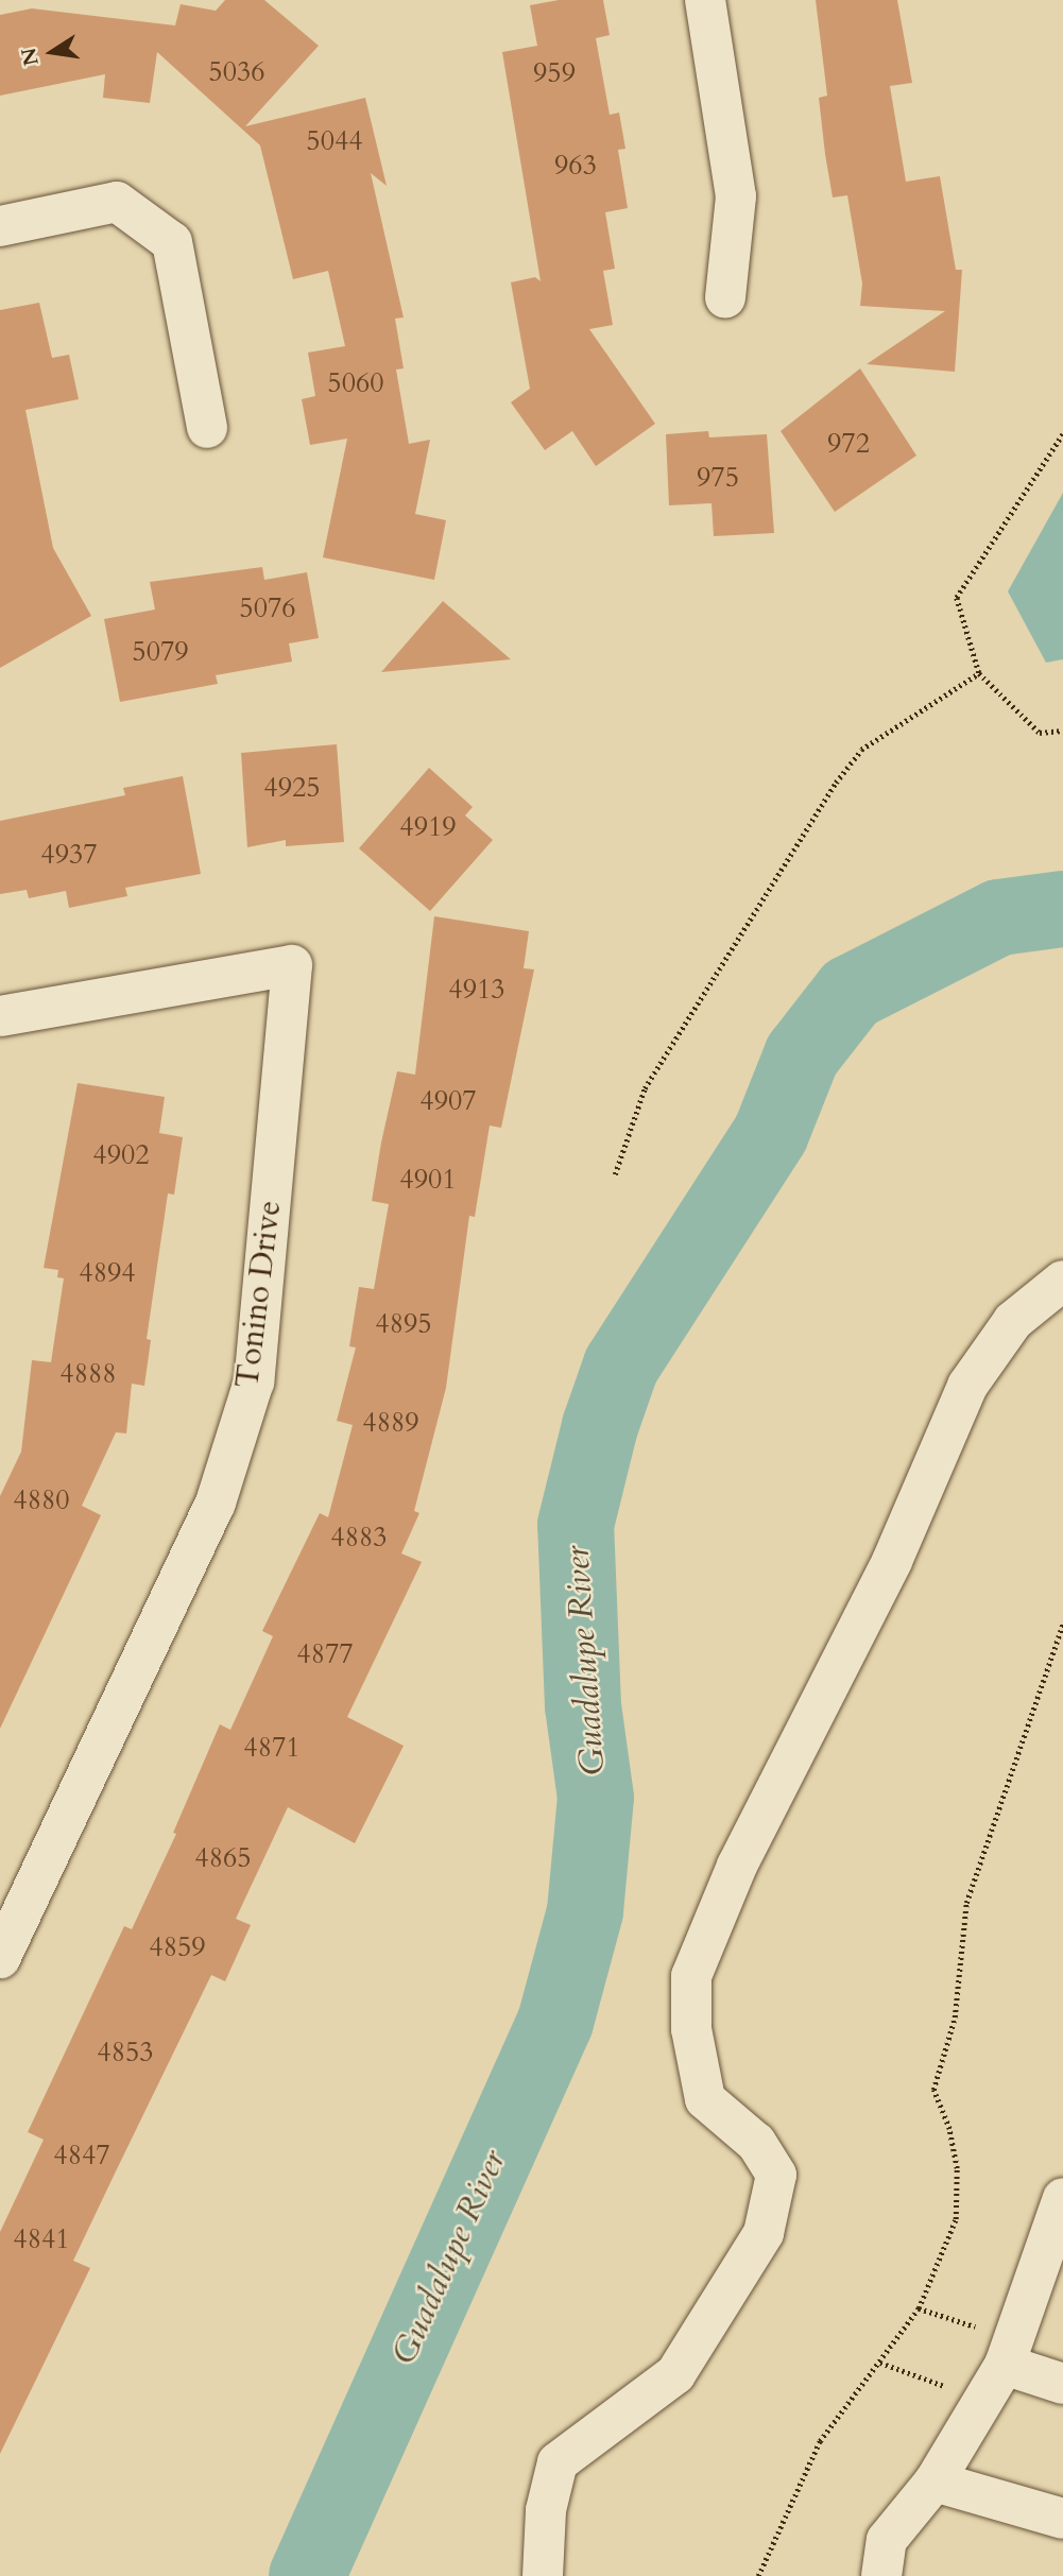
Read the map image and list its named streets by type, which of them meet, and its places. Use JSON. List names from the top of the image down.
{
  "streets": {
    "street": ["Tonino Drive"]
  },
  "water": ["Guadalupe River"],
  "house_numbers": [
    "5036",
    "959",
    "5044",
    "963",
    "5060",
    "972",
    "975",
    "5076",
    "5079",
    "4925",
    "4919",
    "4937",
    "4913",
    "4907",
    "4902",
    "4901",
    "4894",
    "4895",
    "4888",
    "4889",
    "4880",
    "4883",
    "4877",
    "4871",
    "4865",
    "4859",
    "4853",
    "4847",
    "4841"
  ],
  "north": "left"
}
